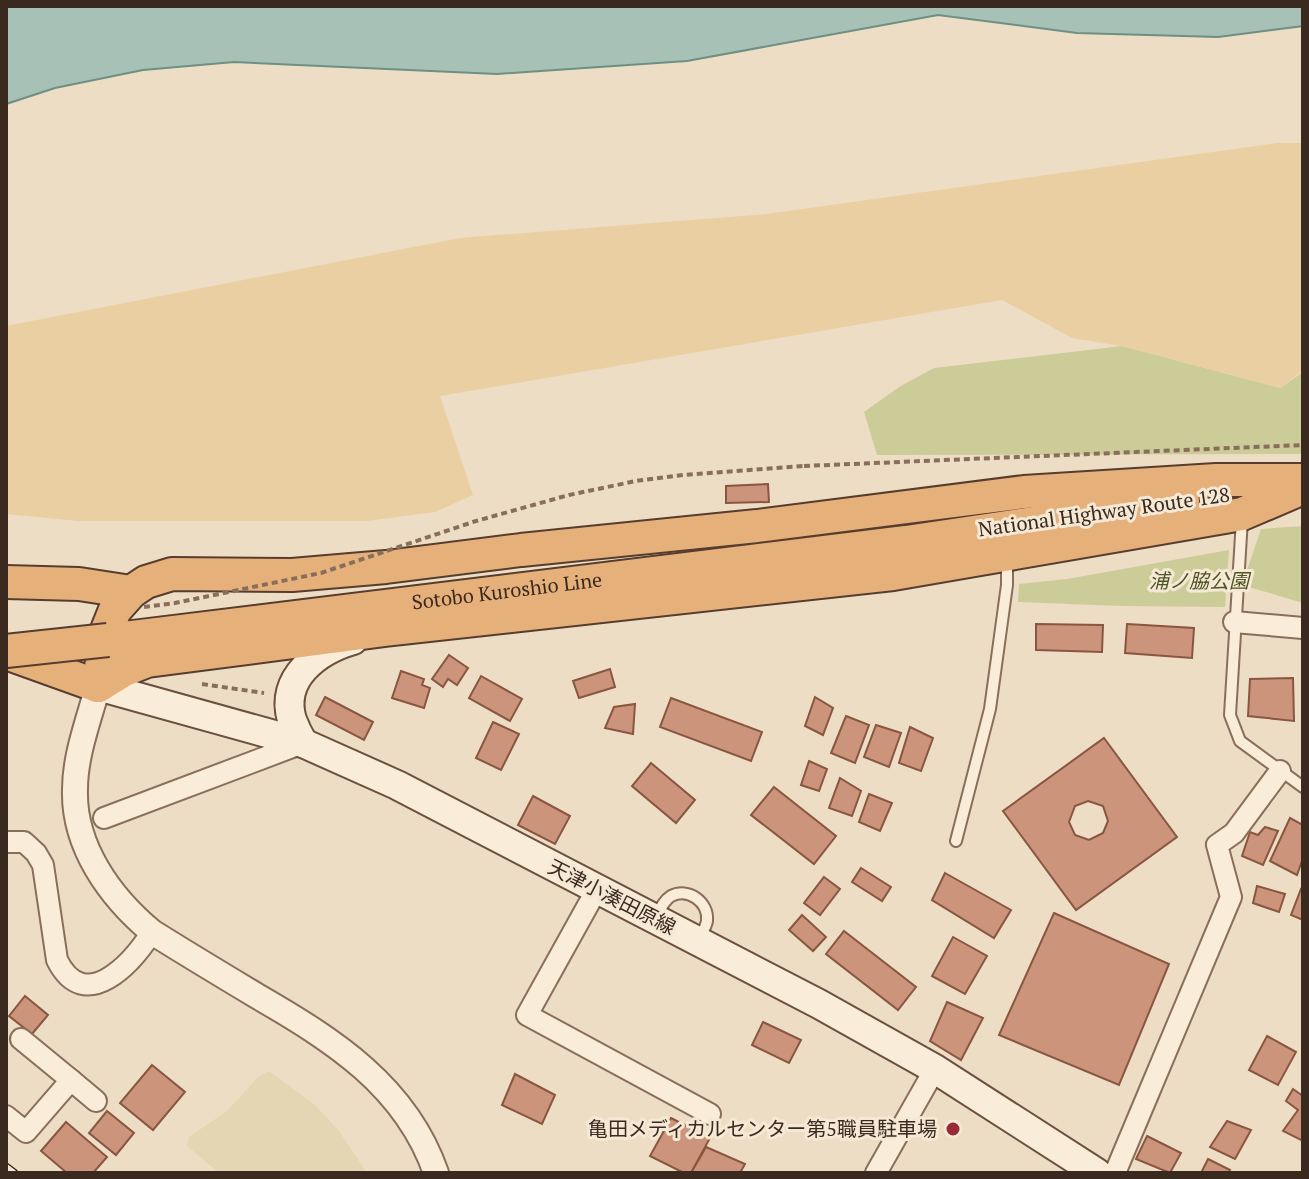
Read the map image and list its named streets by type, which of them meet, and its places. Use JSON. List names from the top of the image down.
{
  "streets": {
    "highway": ["National Highway Route 128", "Sotobo Kuroshio Line"],
    "main road": ["天津小湊田原線"]
  },
  "crossings": [
    ["National Highway Route 128", "Sotobo Kuroshio Line"]
  ],
  "parks": ["浦ノ脇公園"],
  "places": ["亀田メディカルセンター第5職員駐車場"]
}
